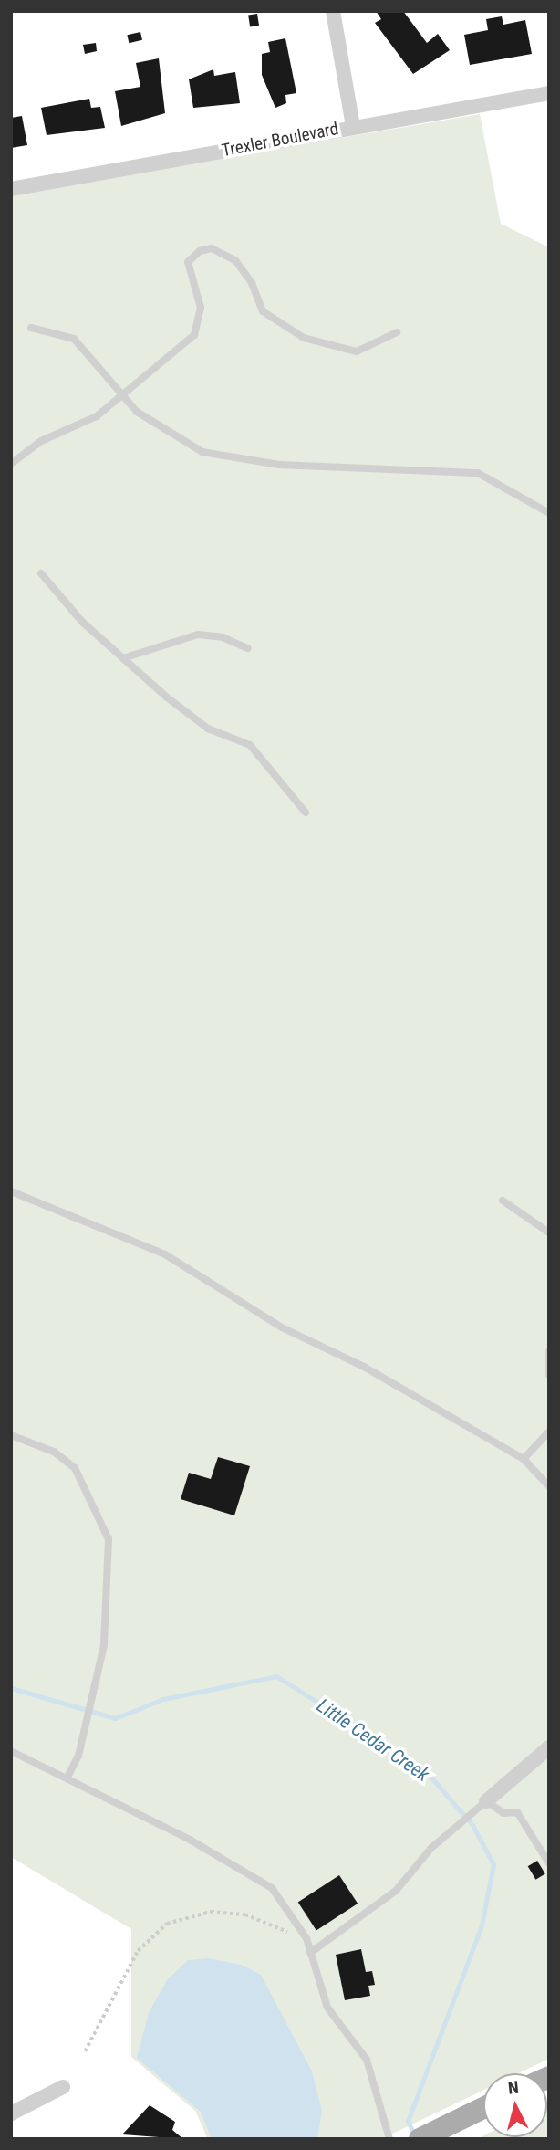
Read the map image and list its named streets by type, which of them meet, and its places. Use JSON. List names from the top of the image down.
{
  "streets": {
    "street": ["Trexler Boulevard"]
  },
  "water": ["Little Cedar Creek"],
  "north": "top"
}
